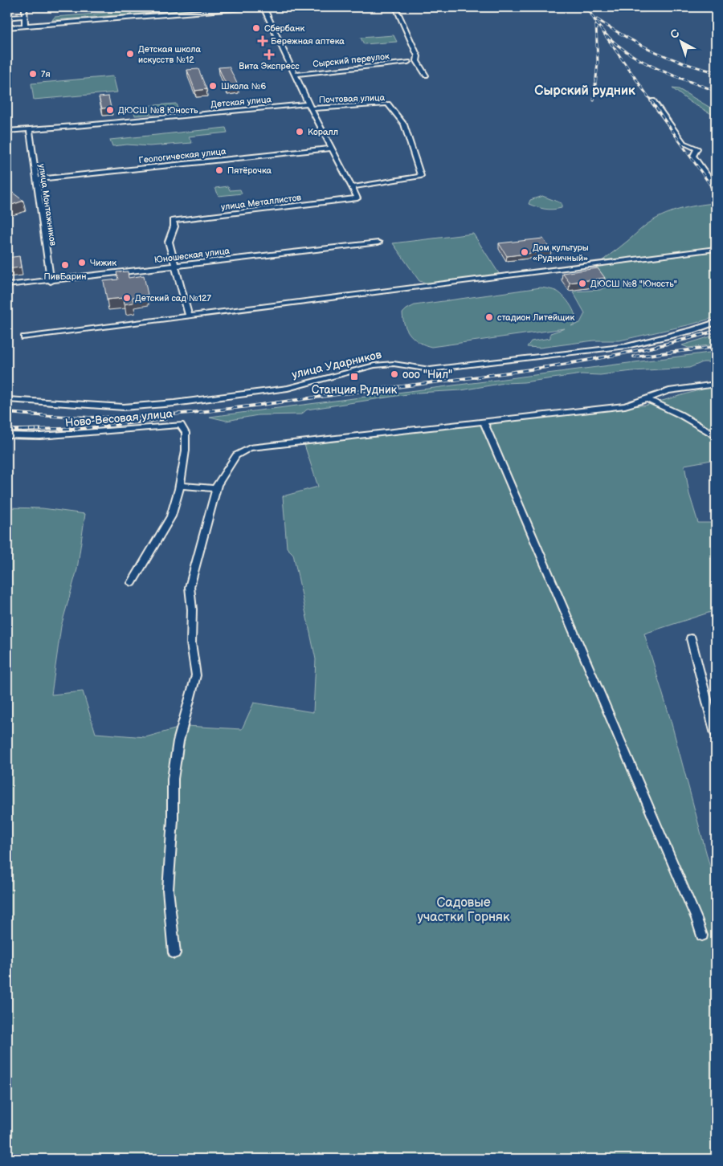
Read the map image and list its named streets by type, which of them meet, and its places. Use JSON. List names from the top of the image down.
{
  "streets": {
    "street": [
      "Сырский переулок",
      "Почтовая улица",
      "Детская улица",
      "Геологическая улица",
      "улица Металлистов",
      "улица Монтажников",
      "Юношеская улица",
      "улица Ударников",
      "Ново-Весовая улица"
    ]
  },
  "crossings": [
    ["Почтовая улица", "улица Металлистов"],
    ["Детская улица", "улица Монтажников"],
    ["Геологическая улица", "улица Монтажников"],
    ["улица Металлистов", "Юношеская улица"],
    ["улица Монтажников", "Юношеская улица"]
  ],
  "districts": ["Сырский рудник"],
  "parks": ["Садовые участки Горняк"],
  "places": {
    "other": [
      "Сбербанк",
      "Детская школа искусств №12",
      "7я",
      "Школа №6",
      "ДЮСШ №8 Юность",
      "Коралл",
      "Пятёрочка",
      "Дом культуры «Рудничный»",
      "Чижик",
      "ПивБарин",
      "ДЮСШ №8 \"Юность\"",
      "Детский сад №127",
      "стадион Литейщик",
      "ооо \"Нил\""
    ],
    "health": ["Бережная аптека", "Вита Экспресс"],
    "transit": ["Станция Рудник"]
  },
  "north": "top left"
}
